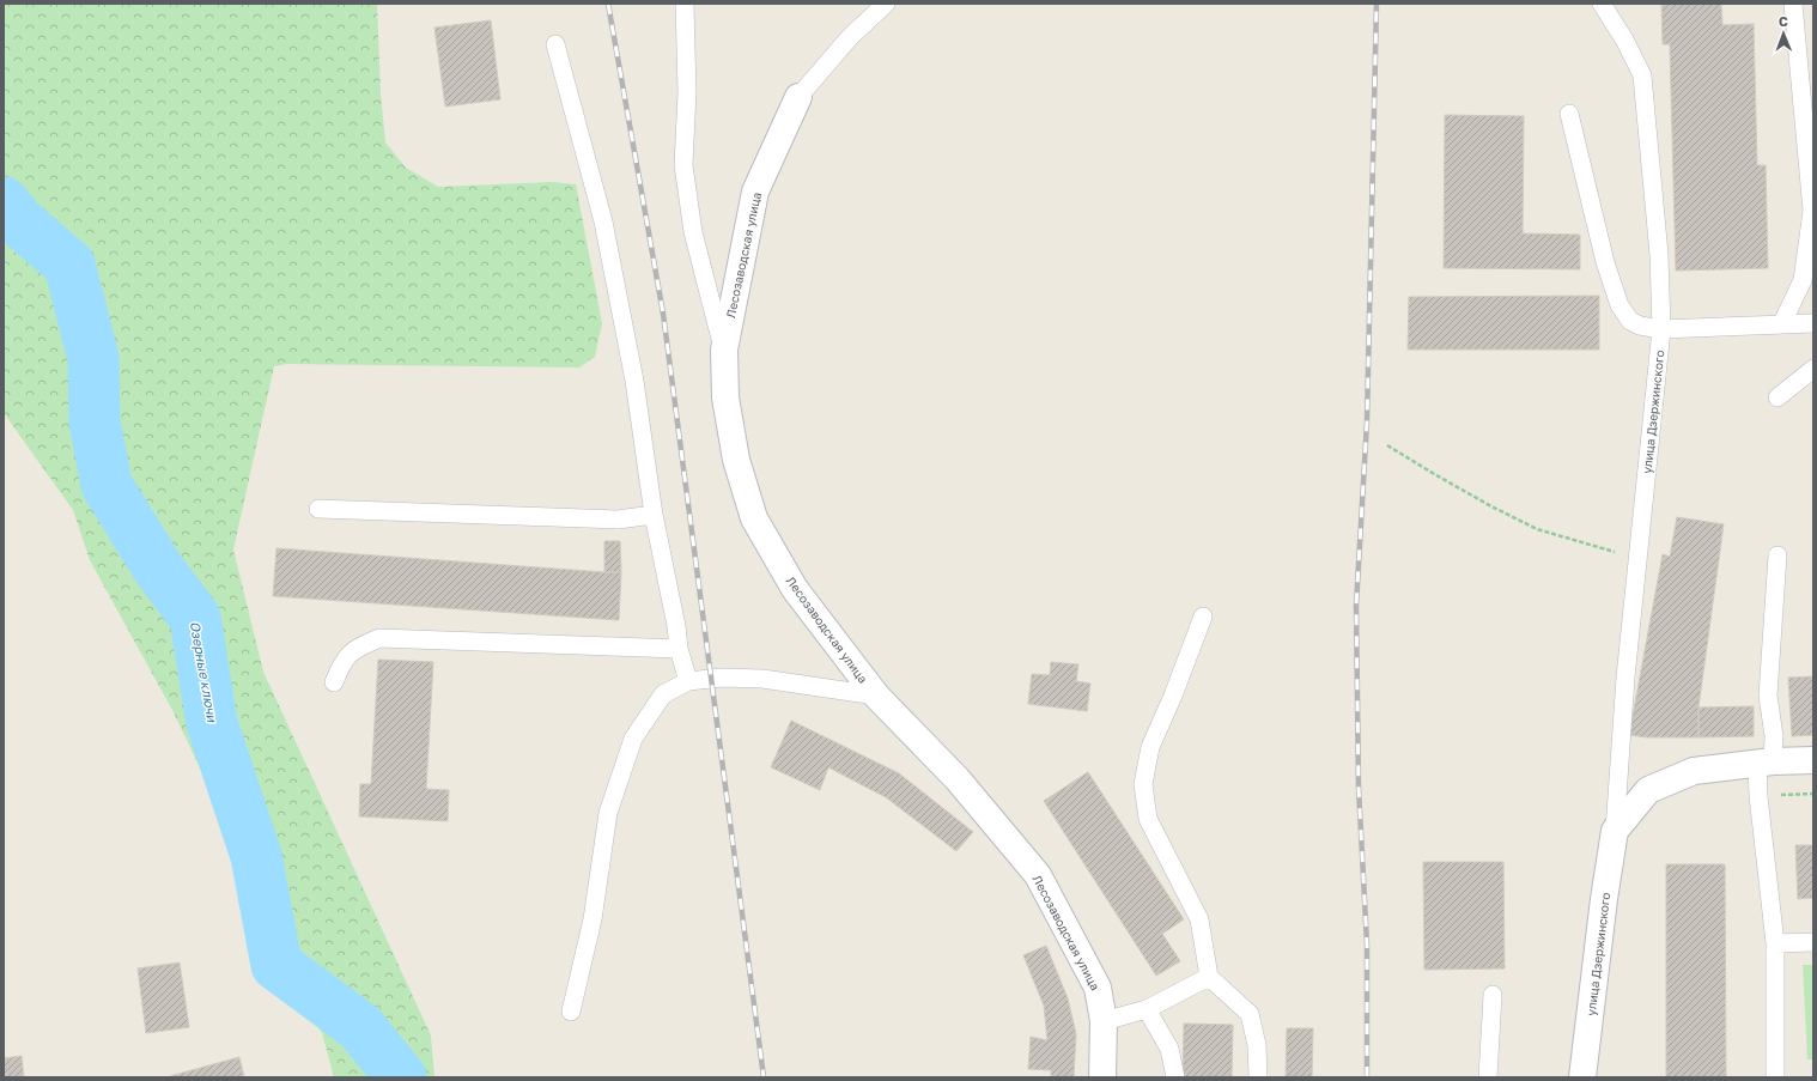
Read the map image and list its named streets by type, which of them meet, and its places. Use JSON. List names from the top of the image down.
{
  "streets": {
    "street": ["Лесозаводская улица", "улица Дзержинского"]
  },
  "water": ["Озерные ключи"],
  "north": "top"
}
